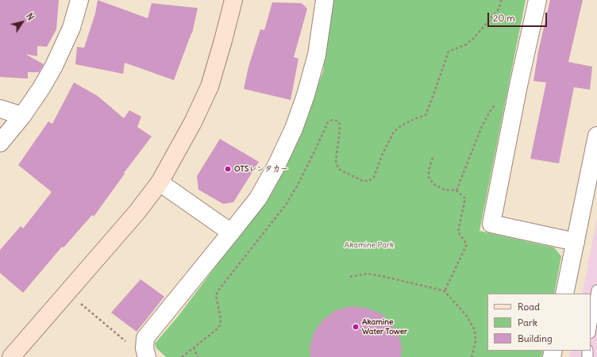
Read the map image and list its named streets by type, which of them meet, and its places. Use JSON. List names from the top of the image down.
{
  "parks": ["Akamine Park"],
  "places": ["OTSレンタカー", "Akamine Water Tower"],
  "legend": ["Road", "Park", "Building"],
  "scale_bar": "20 m",
  "north": "top right"
}
